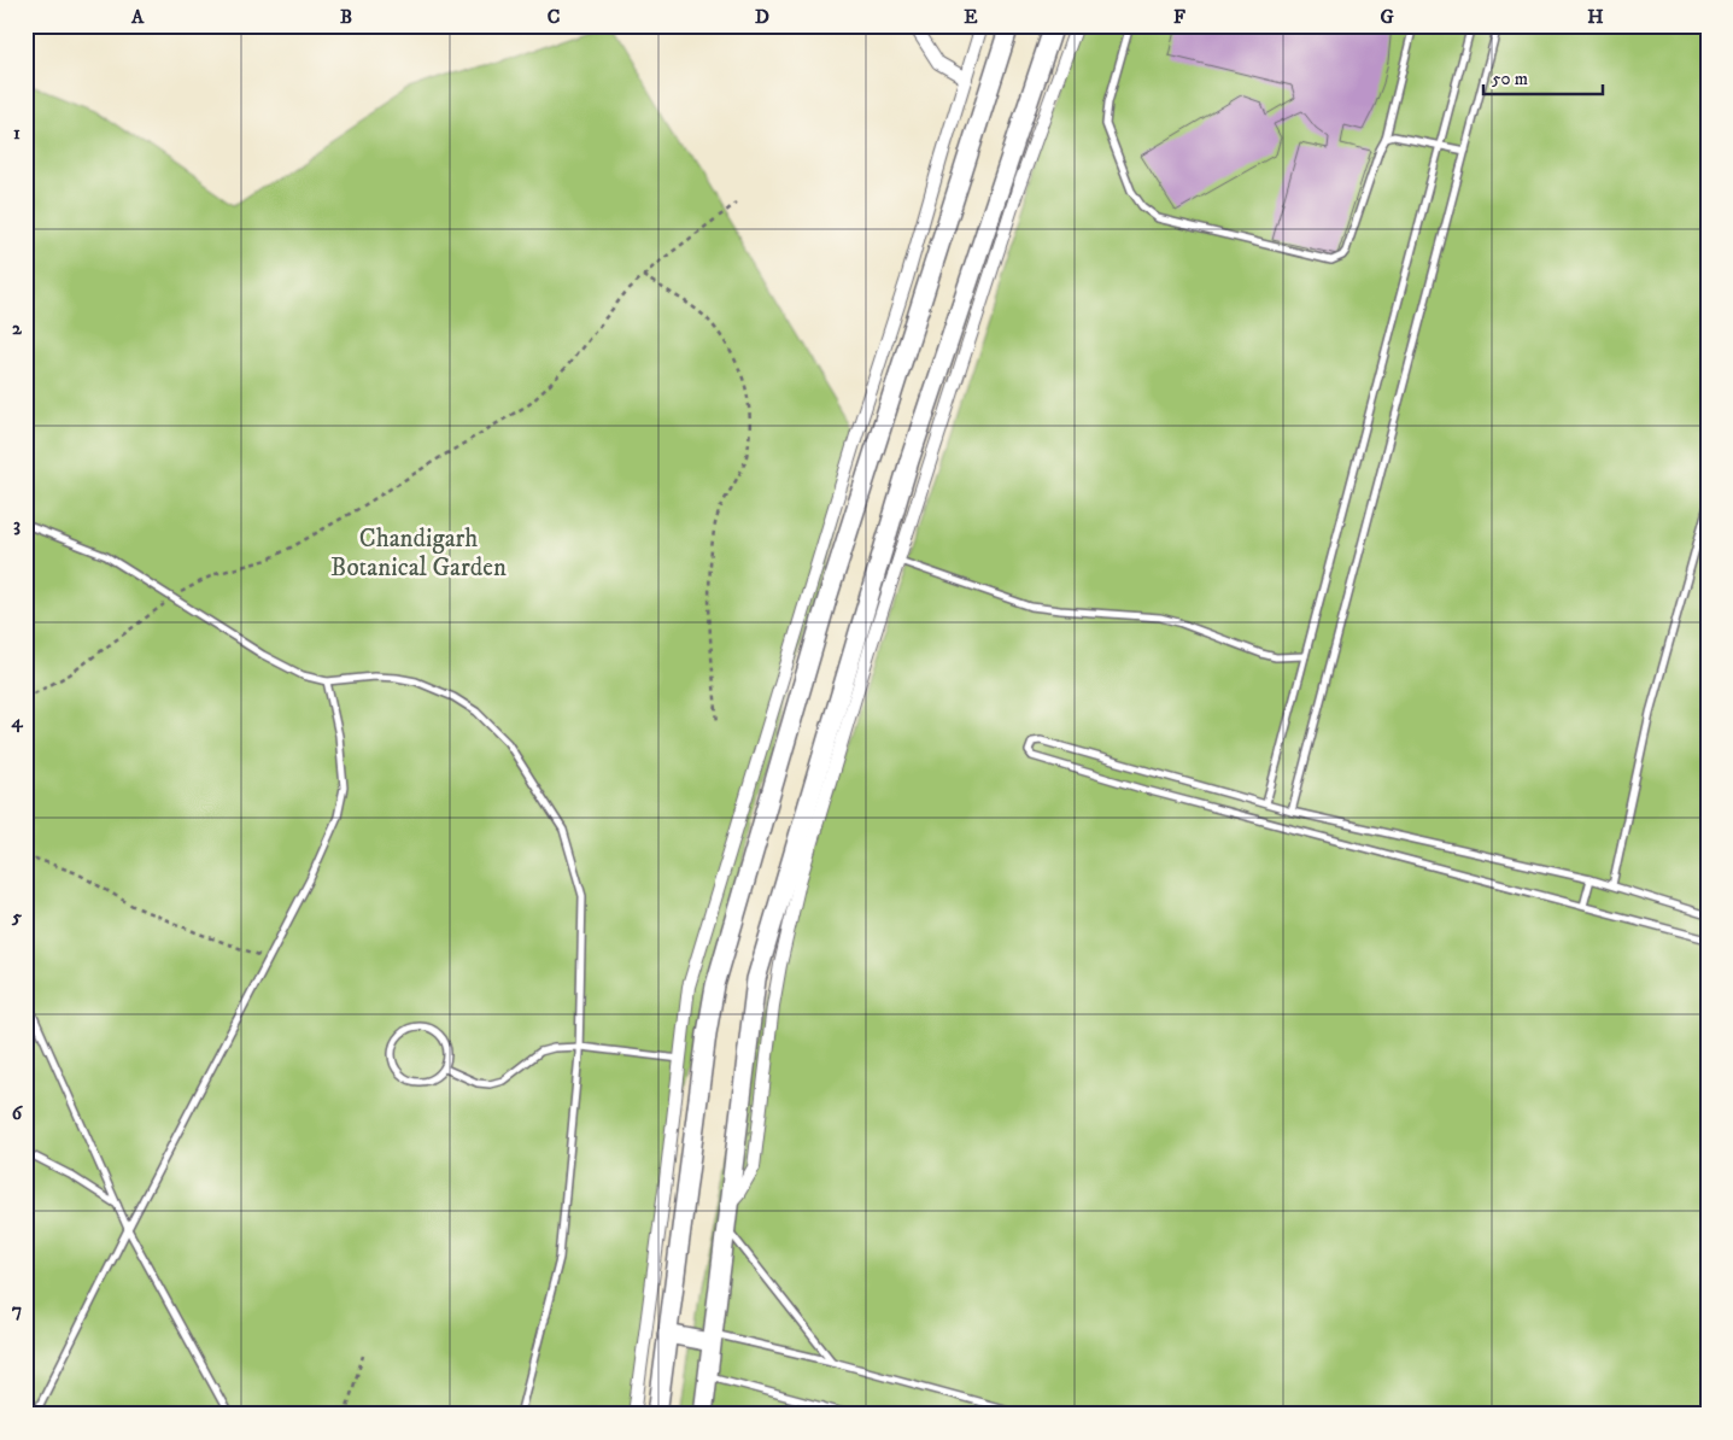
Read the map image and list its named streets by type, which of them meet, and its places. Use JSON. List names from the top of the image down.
{
  "parks": ["Chandigarh Botanical Garden"],
  "scale_bar": "50 m",
  "grid": {
    "columns": [
      "A",
      "B",
      "C",
      "D",
      "E",
      "F",
      "G",
      "H"
    ],
    "rows": [
      "1",
      "2",
      "3",
      "4",
      "5",
      "6",
      "7"
    ]
  }
}
